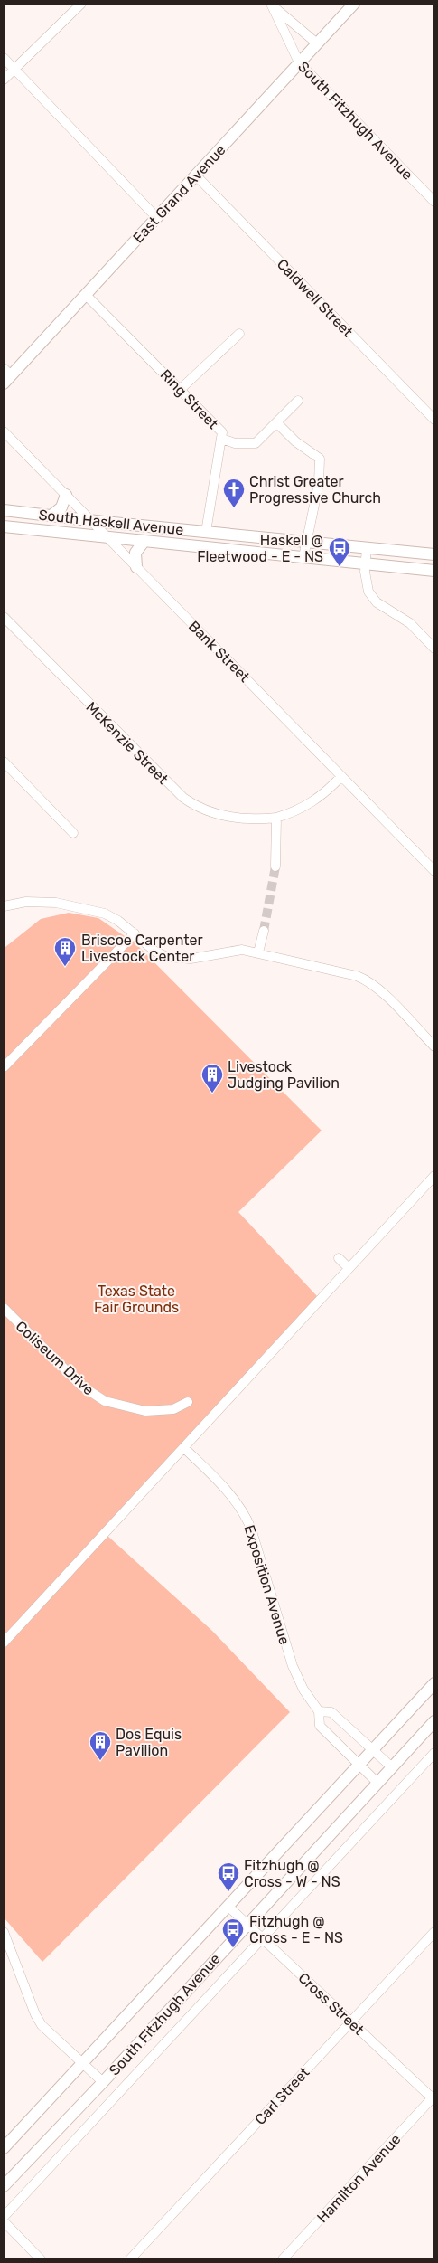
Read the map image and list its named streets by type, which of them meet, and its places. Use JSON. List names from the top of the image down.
{
  "streets": {
    "main road": ["South Fitzhugh Avenue", "East Grand Avenue", "South Haskell Avenue"],
    "street": [
      "Caldwell Street",
      "Ring Street",
      "Bank Street",
      "McKenzie Street",
      "Coliseum Drive",
      "Exposition Avenue",
      "Cross Street",
      "Carl Street",
      "Hamilton Avenue"
    ]
  },
  "crossings": [
    ["South Fitzhugh Avenue", "East Grand Avenue"],
    ["South Fitzhugh Avenue", "Exposition Avenue"],
    ["South Fitzhugh Avenue", "Cross Street"],
    ["East Grand Avenue", "Caldwell Street"],
    ["East Grand Avenue", "Ring Street"],
    ["Ring Street", "South Haskell Avenue"],
    ["South Haskell Avenue", "Bank Street"],
    ["Bank Street", "McKenzie Street"],
    ["Cross Street", "Carl Street"],
    ["Cross Street", "Hamilton Avenue"]
  ],
  "parks": ["Texas State Fair Grounds"],
  "places": {
    "church": ["Christ Greater Progressive Church"],
    "bus stop": ["Haskell @ Fleetwood - E - NS", "Fitzhugh @ Cross - W - NS", "Fitzhugh @ Cross - E - NS"],
    "building": ["Briscoe Carpenter Livestock Center", "Livestock Judging Pavilion", "Dos Equis Pavilion"]
  }
}
